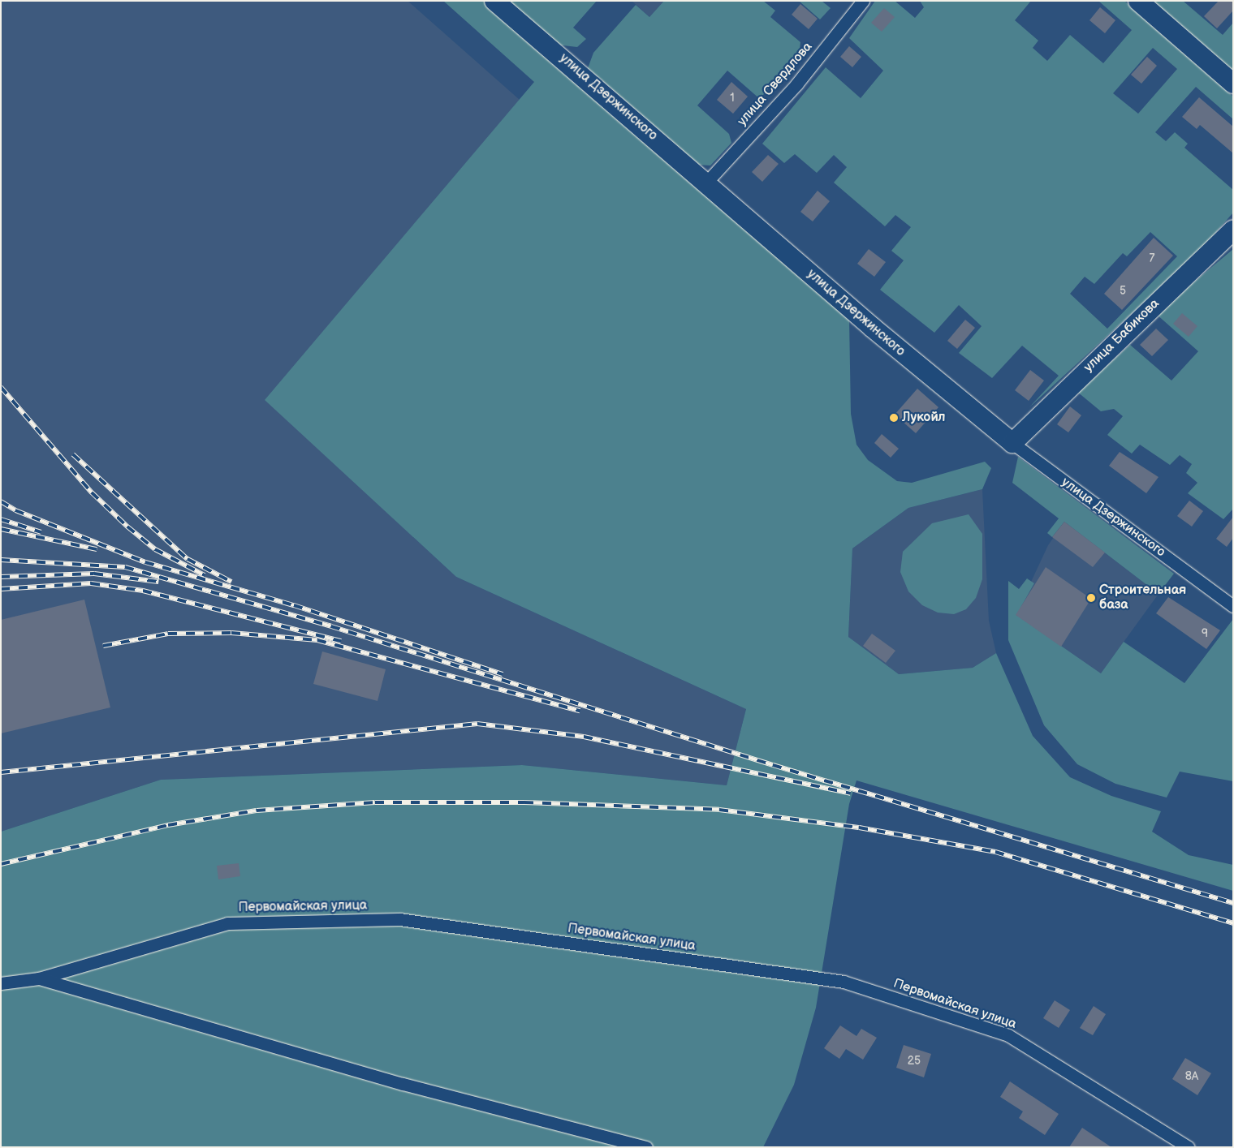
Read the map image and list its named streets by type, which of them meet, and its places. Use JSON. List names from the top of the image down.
{
  "streets": {
    "main road": ["улица Дзержинского", "улица Бабикова"],
    "street": ["улица Свердлова", "Первомайская улица"]
  },
  "crossings": [
    ["улица Свердлова", "улица Дзержинского"],
    ["улица Дзержинского", "улица Бабикова"]
  ],
  "places": ["Лукойл", "Строительная база"],
  "house_numbers": [
    "1",
    "7",
    "5",
    "9",
    "25",
    "8А"
  ]
}
